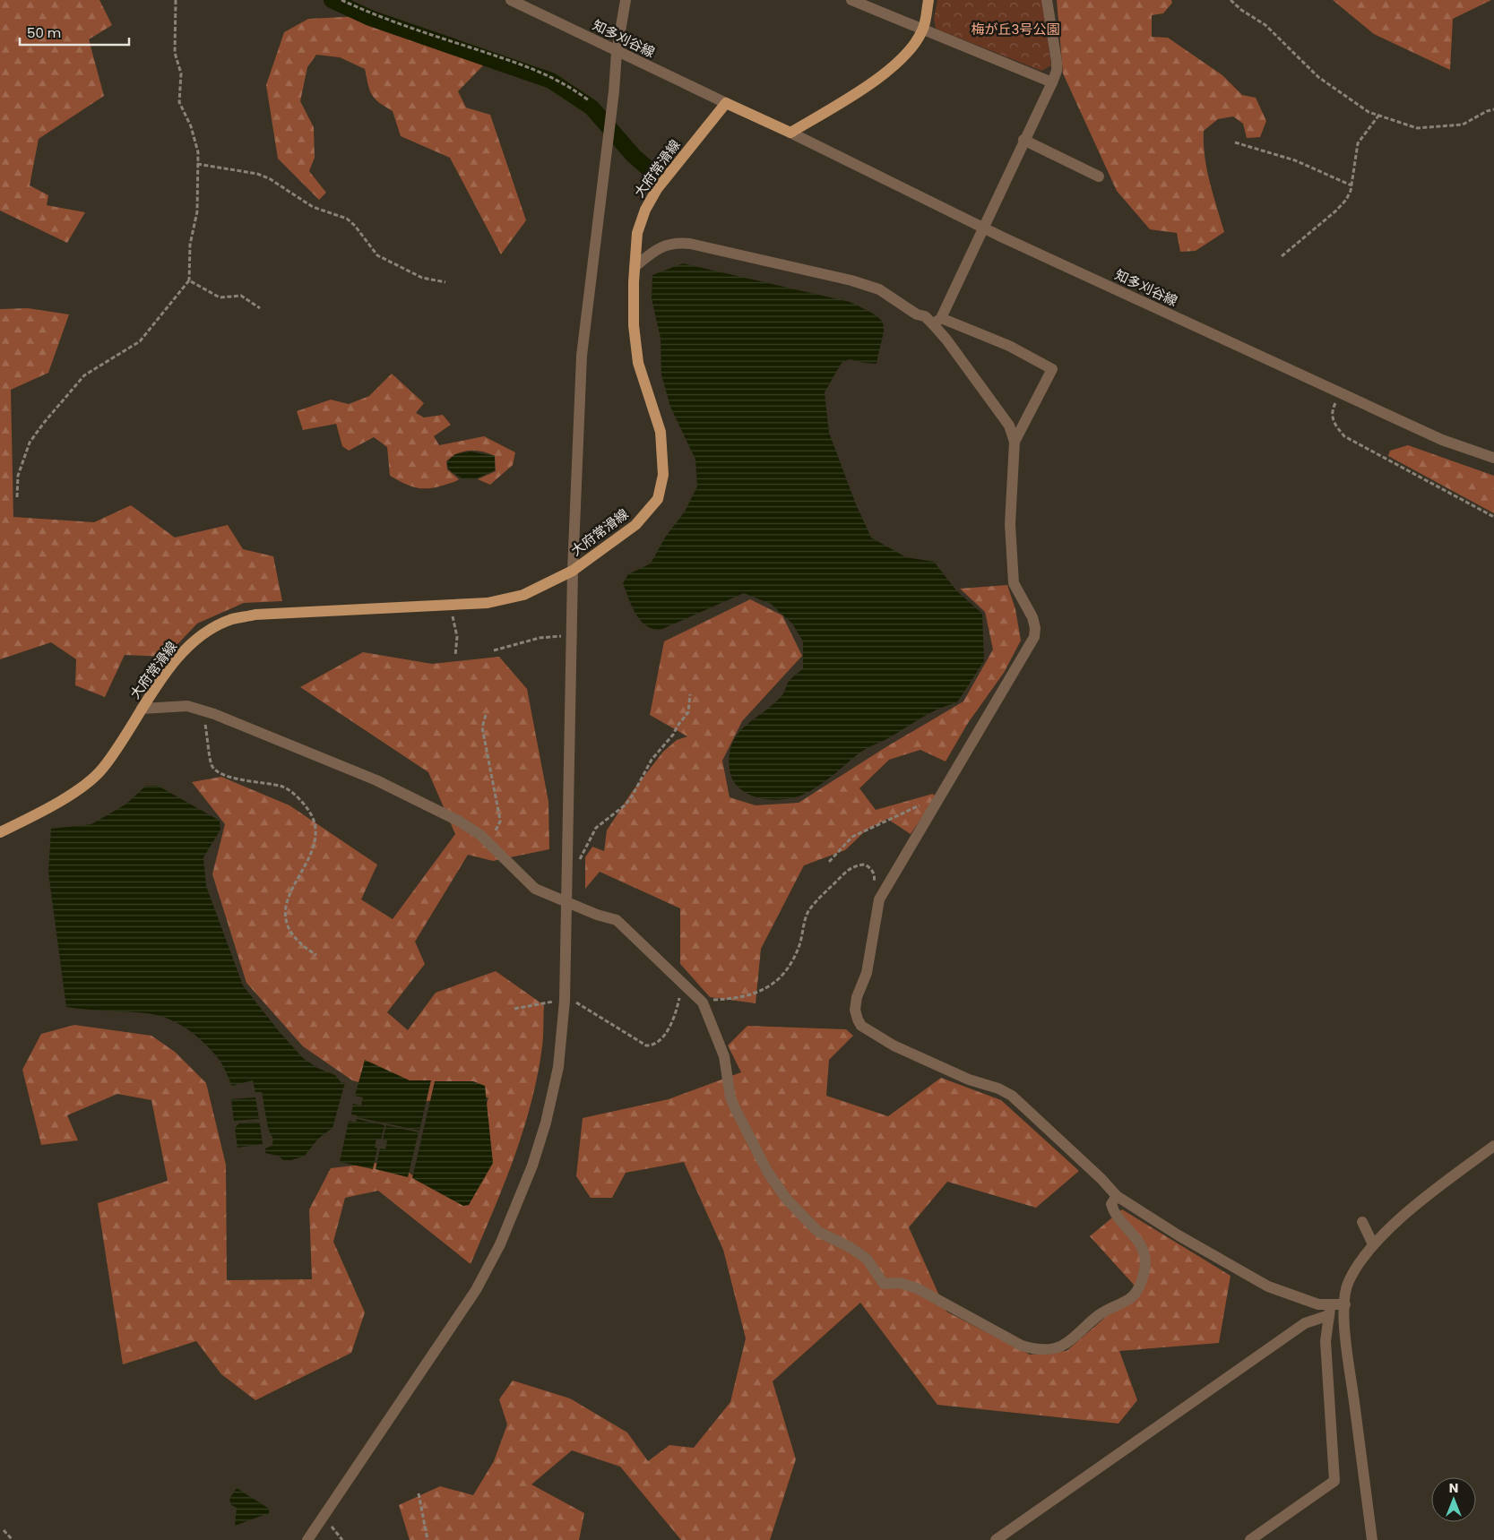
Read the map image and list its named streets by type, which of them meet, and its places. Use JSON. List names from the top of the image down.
{
  "streets": {
    "main road": ["大府常滑線"],
    "street": ["知多刈谷線"]
  },
  "crossings": [
    ["知多刈谷線", "大府常滑線"]
  ],
  "parks": ["梅が丘3号公園"],
  "scale_bar": "50 m",
  "north": "top"
}
